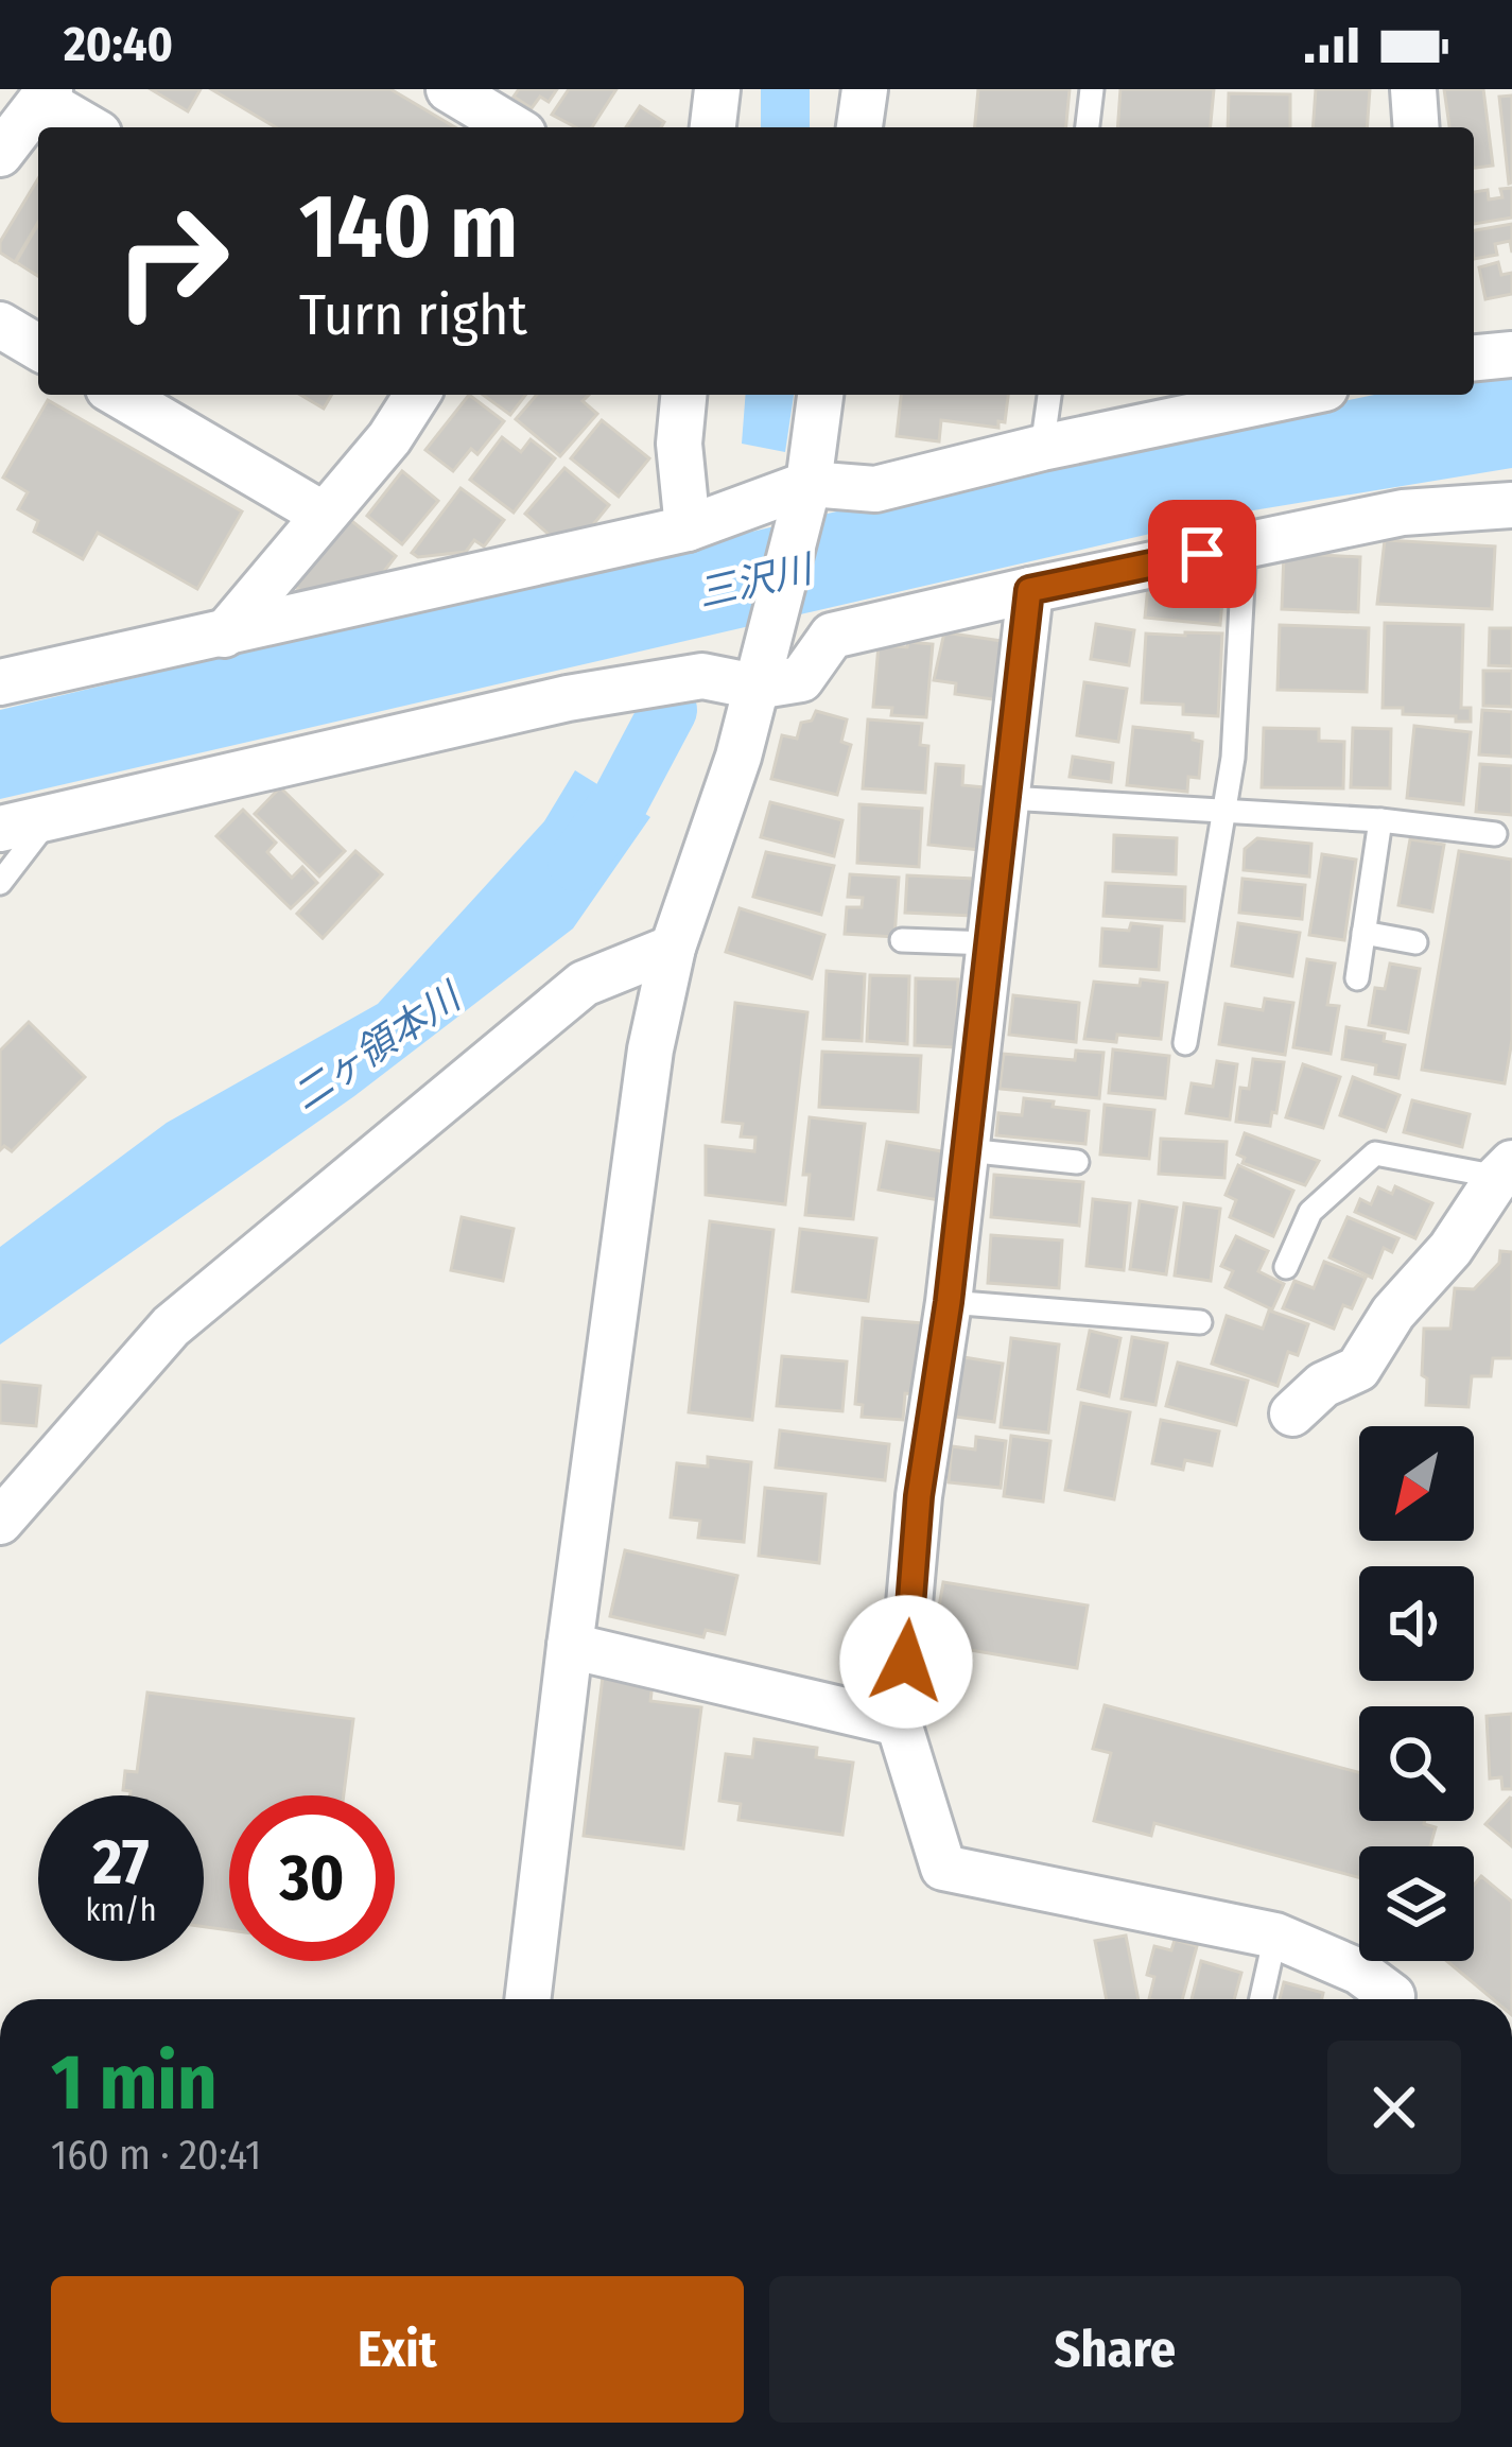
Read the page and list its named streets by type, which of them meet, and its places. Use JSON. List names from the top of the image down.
{
  "water": ["三沢川", "二ヶ領本川"],
  "north": "bottom left",
  "page": {
    "status": "20:40",
    "turn": ["140 m", "Turn right"],
    "speed": "27 km/h",
    "limit": "30",
    "heading": ["1 min", "160 m · 20:41"],
    "buttons": ["Exit", "Share"]
  }
}
